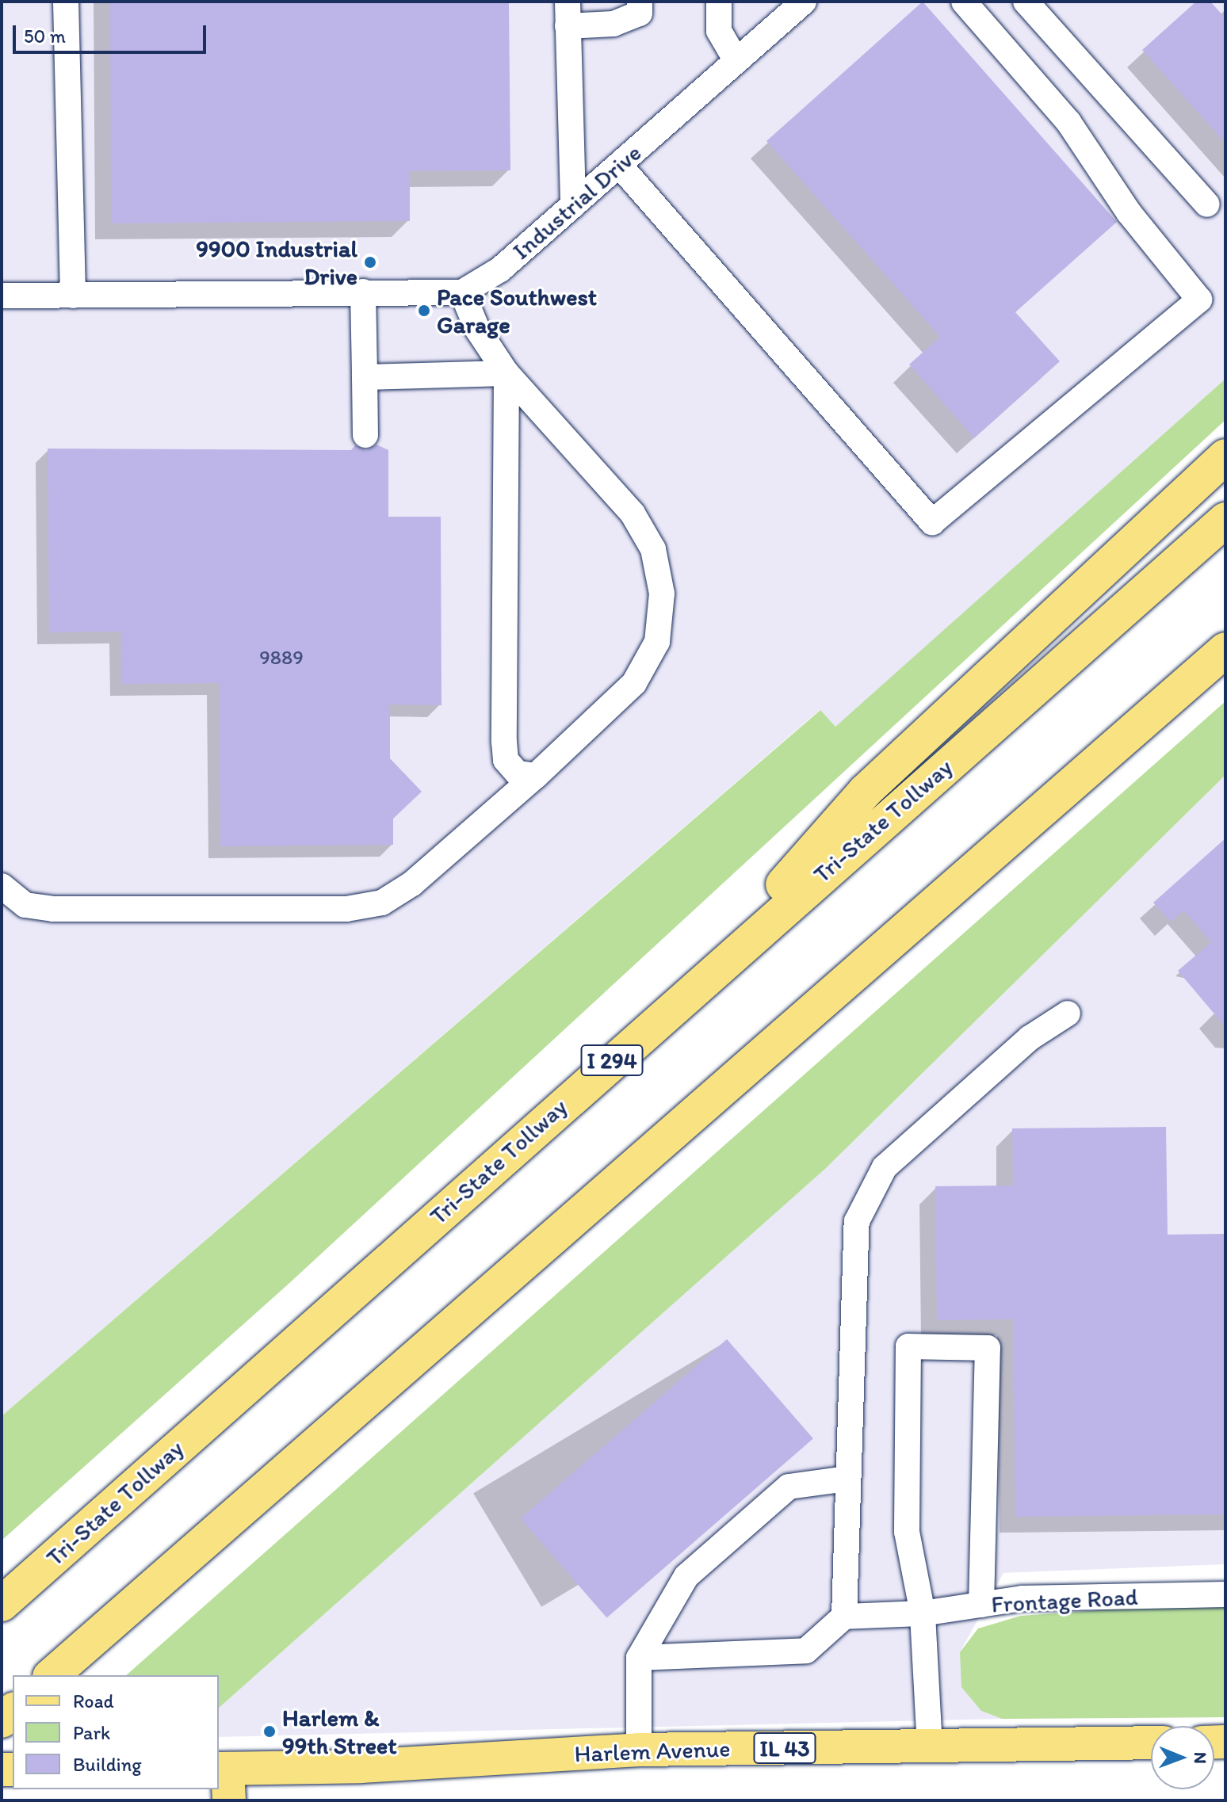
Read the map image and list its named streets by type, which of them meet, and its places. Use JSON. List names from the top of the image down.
{
  "streets": {
    "highway": ["Tri-State Tollway", "I 294"],
    "main road": ["IL 43", "Harlem Avenue"],
    "street": ["Industrial Drive", "Frontage Road"]
  },
  "places": ["9900 Industrial Drive", "Pace Southwest Garage", "Harlem & 99th Street"],
  "house_numbers": ["9889"],
  "legend": ["Road", "Park", "Building"],
  "scale_bar": "50 m",
  "north": "right"
}
